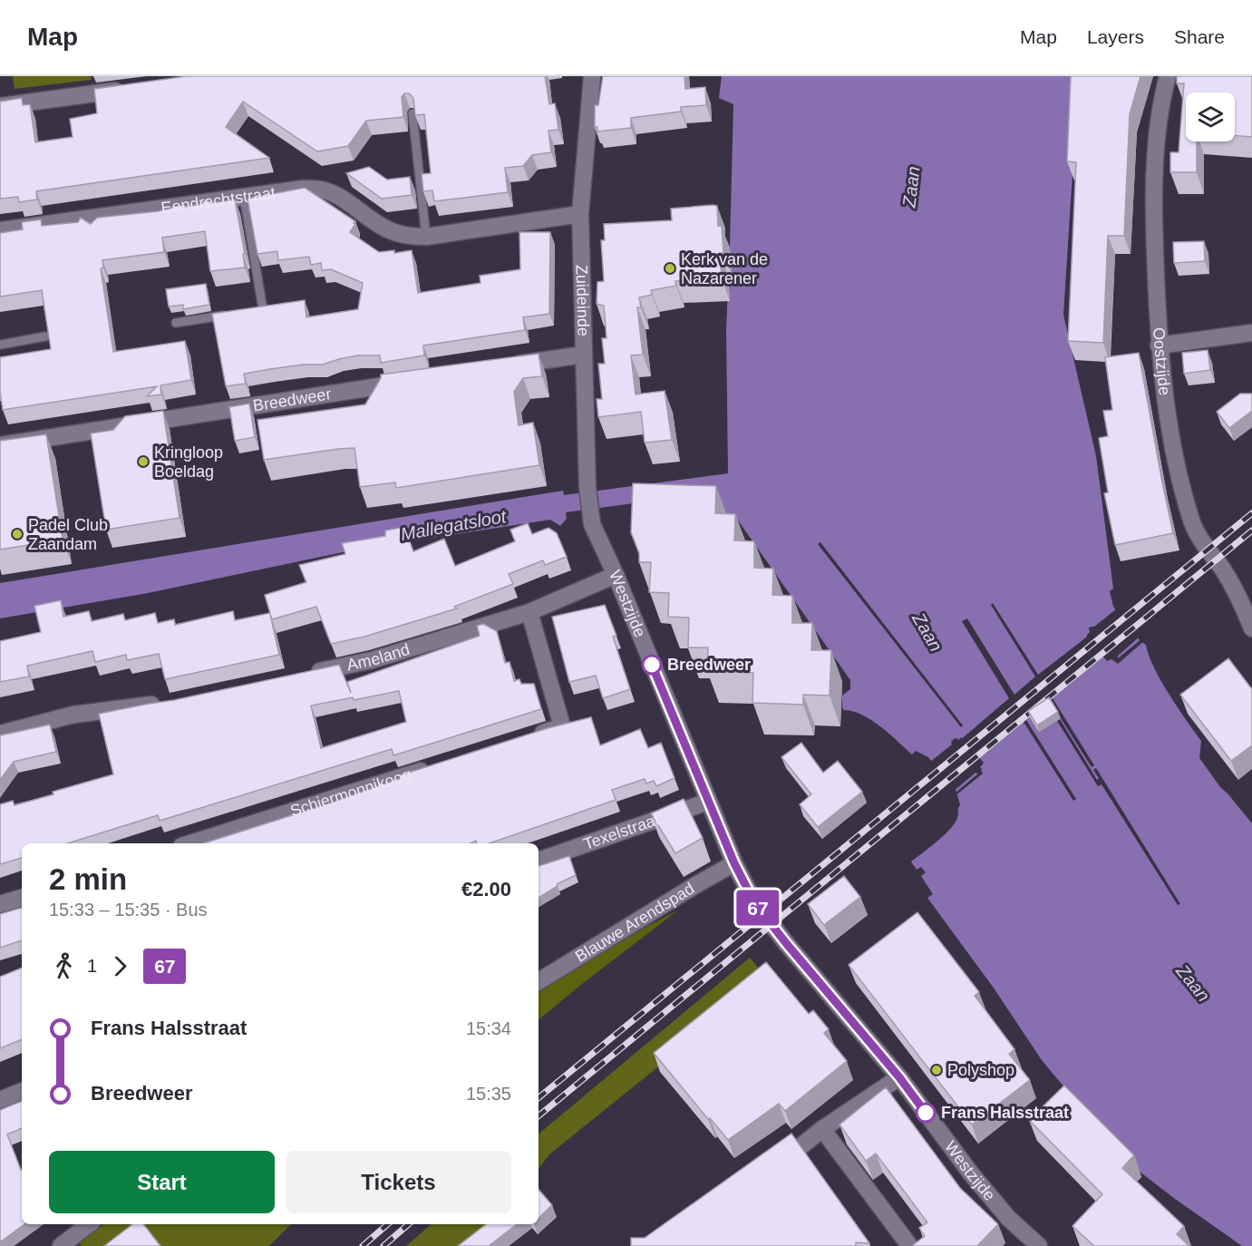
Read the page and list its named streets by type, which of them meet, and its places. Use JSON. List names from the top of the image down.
{
  "streets": {
    "street": [
      "Eendrachtstraat",
      "Zuideinde",
      "Oostzijde",
      "Breedweer",
      "Westzijde",
      "Ameland",
      "Schiermonnikoog",
      "Texelstraat",
      "Blauwe Arendspad"
    ]
  },
  "crossings": [
    ["Eendrachtstraat", "Zuideinde"],
    ["Zuideinde", "Westzijde"],
    ["Westzijde", "Ameland"],
    ["Westzijde", "Texelstraat"],
    ["Westzijde", "Blauwe Arendspad"]
  ],
  "water": ["Zaan", "Mallegatsloot"],
  "places": [
    "Kerk van de Nazarener",
    "Kringloop Boeldag",
    "Padel Club Zaandam",
    "Breedweer",
    "Polyshop",
    "Frans Halsstraat"
  ],
  "lines": ["bus line 67"],
  "page": {
    "header": "Map",
    "nav": ["Map", "Layers", "Share"],
    "on_map": "67",
    "heading": ["2 min", "15:33 – 15:35 · Bus", "€2.00"],
    "legs": ["1", "67"],
    "list": [
      {
        "name": "Frans Halsstraat",
        "value": "15:34"
      },
      {
        "name": "Breedweer",
        "value": "15:35"
      }
    ],
    "buttons": ["Start", "Tickets"]
  }
}
